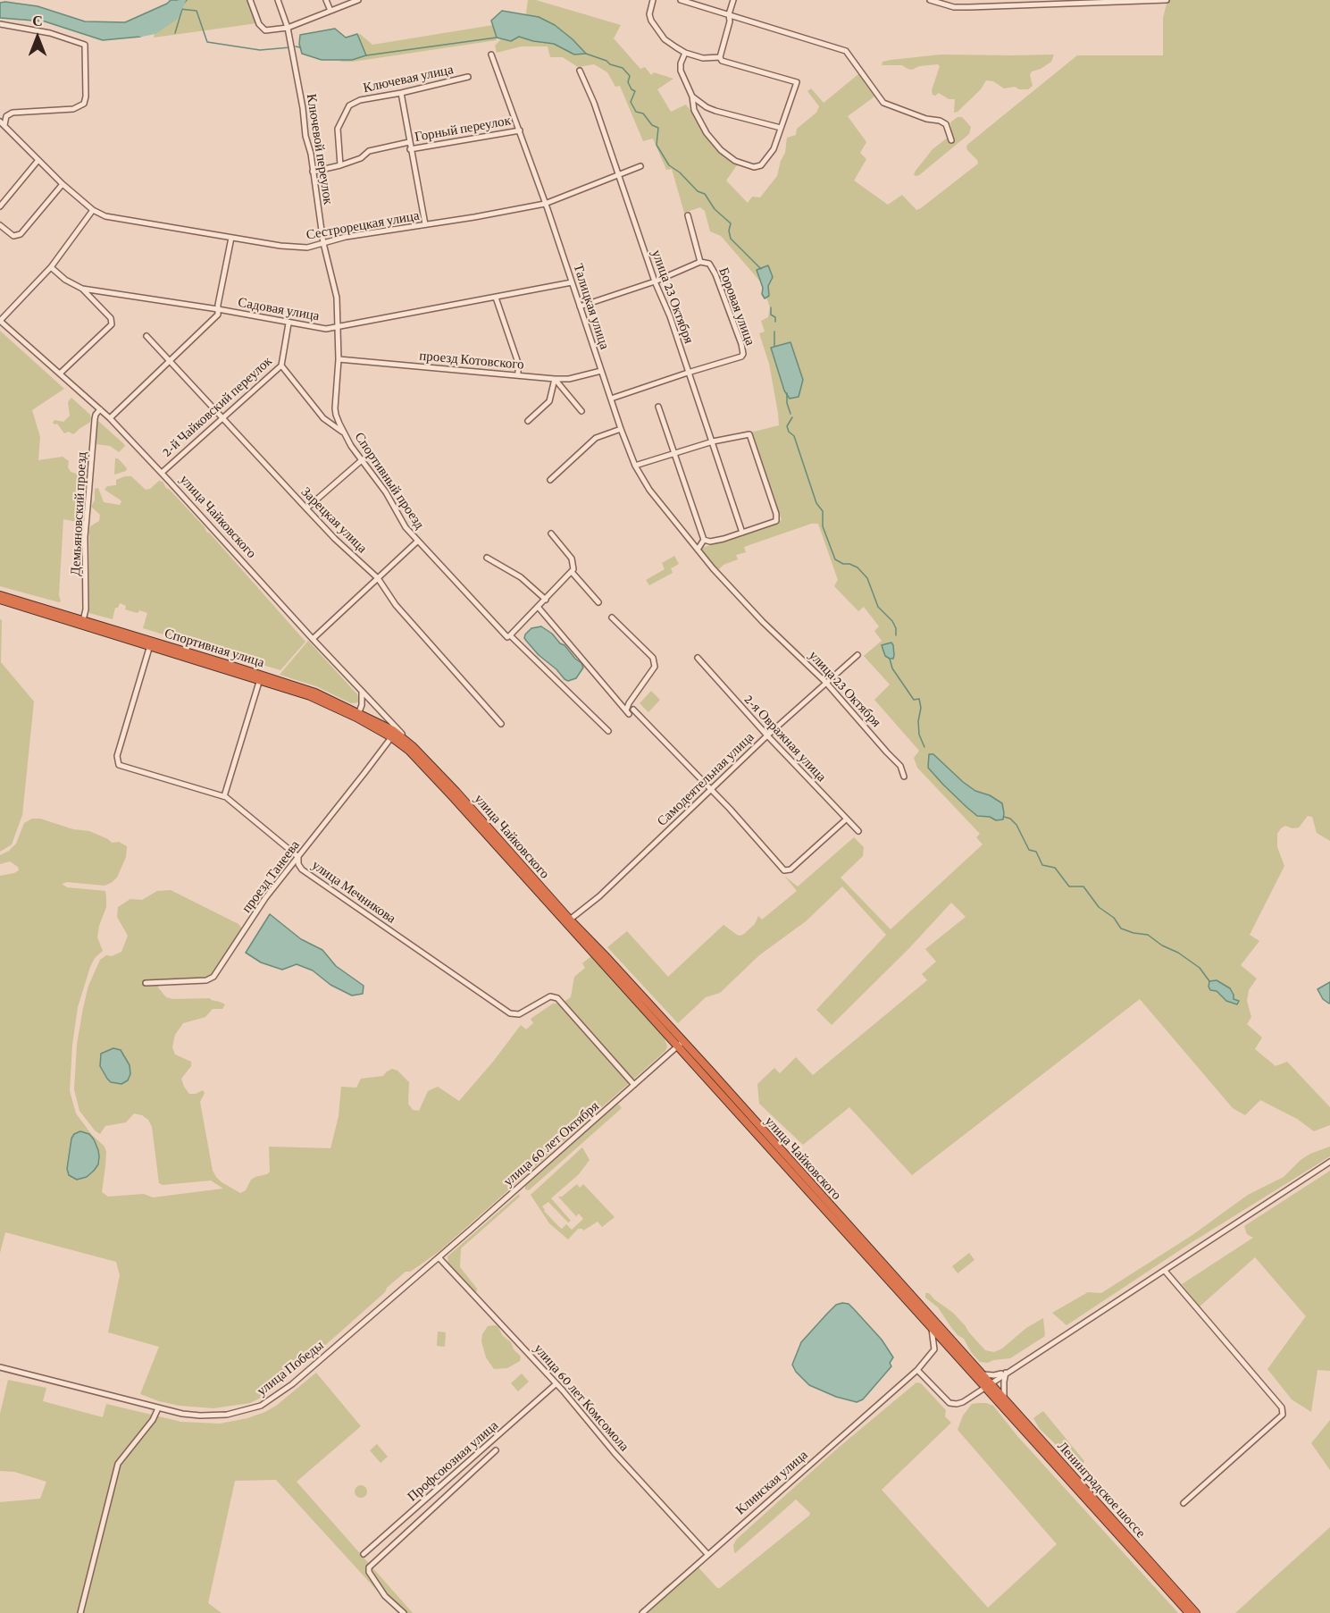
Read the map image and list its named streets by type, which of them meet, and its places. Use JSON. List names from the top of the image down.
{
  "streets": {
    "highway": ["улица Чайковского", "Спортивная улица", "Ленинградское шоссе"],
    "street": [
      "Ключевая улица",
      "Горный переулок",
      "Ключевой переулок",
      "Сестрорецкая улица",
      "улица 23 Октября",
      "Талицкая улица",
      "Боровая улица",
      "Садовая улица",
      "проезд Котовского",
      "2-й Чайковский переулок",
      "Спортивный проезд",
      "Демьяновский проезд",
      "Зарецкая улица",
      "2-я Овражная улица",
      "Самодеятельная улица",
      "проезд Танеева",
      "улица Мечникова",
      "улица 60 лет Октября",
      "улица Победы",
      "улица 60 лет Комсомола",
      "Профсоюзная улица",
      "Клинская улица"
    ]
  },
  "crossings": [
    ["Горный переулок", "Талицкая улица"],
    ["Ключевой переулок", "Сестрорецкая улица"],
    ["Ключевой переулок", "Садовая улица"],
    ["Ключевой переулок", "проезд Котовского"],
    ["Ключевой переулок", "Спортивный проезд"],
    ["Сестрорецкая улица", "улица 23 Октября"],
    ["Сестрорецкая улица", "Талицкая улица"],
    ["улица 23 Октября", "Талицкая улица"],
    ["улица 23 Октября", "Боровая улица"],
    ["улица 23 Октября", "Самодеятельная улица"],
    ["Талицкая улица", "Садовая улица"],
    ["Талицкая улица", "проезд Котовского"],
    ["Садовая улица", "2-й Чайковский переулок"],
    ["2-й Чайковский переулок", "улица Чайковского"],
    ["2-й Чайковский переулок", "Зарецкая улица"],
    ["Демьяновский проезд", "улица Чайковского"],
    ["Демьяновский проезд", "Спортивная улица"],
    ["улица Чайковского", "Спортивная улица"],
    ["улица Чайковского", "Самодеятельная улица"],
    ["улица Чайковского", "улица 60 лет Октября"],
    ["улица Чайковского", "Клинская улица"],
    ["улица Чайковского", "Ленинградское шоссе"],
    ["Спортивная улица", "проезд Танеева"],
    ["Спортивная улица", "улица Мечникова"],
    ["2-я Овражная улица", "Самодеятельная улица"],
    ["проезд Танеева", "улица Мечникова"],
    ["улица Мечникова", "улица 60 лет Октября"],
    ["улица 60 лет Октября", "улица Победы"],
    ["улица 60 лет Октября", "улица 60 лет Комсомола"],
    ["улица Победы", "улица 60 лет Комсомола"],
    ["улица 60 лет Комсомола", "Профсоюзная улица"],
    ["улица 60 лет Комсомола", "Клинская улица"]
  ],
  "north": "top"
}
